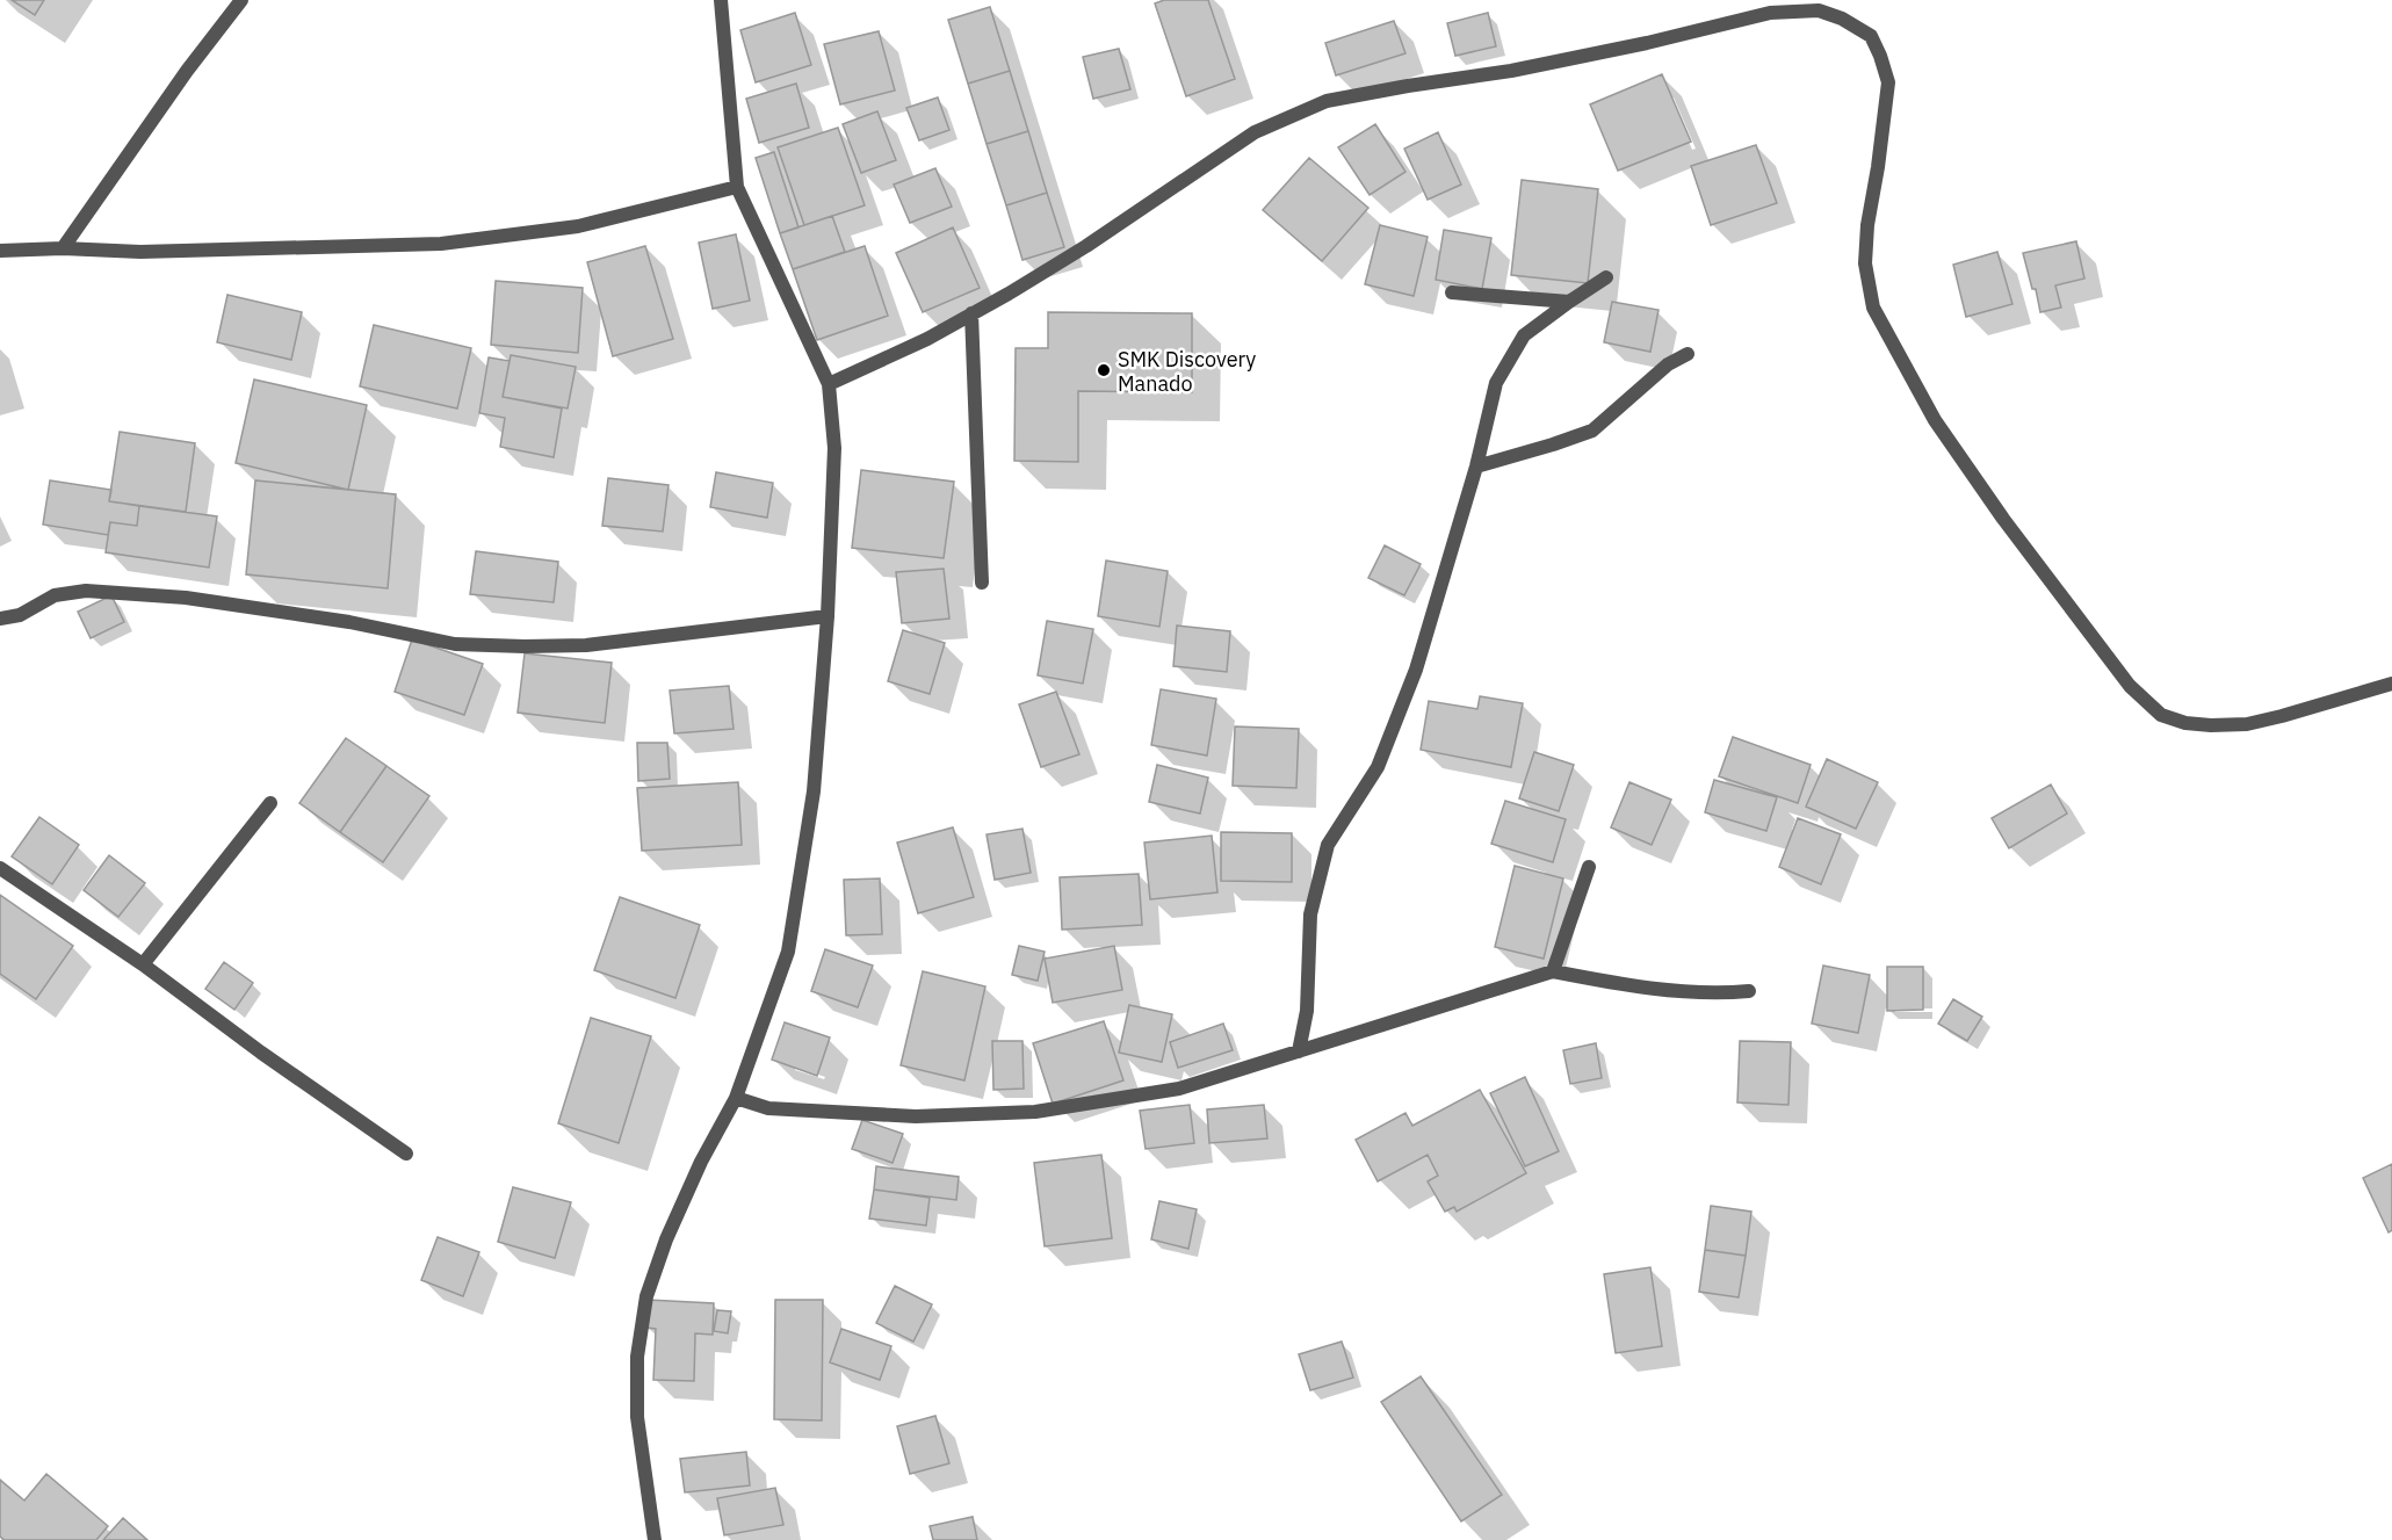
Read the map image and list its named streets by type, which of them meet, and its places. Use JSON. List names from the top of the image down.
{
  "places": ["SMK Discovery Manado"]
}
